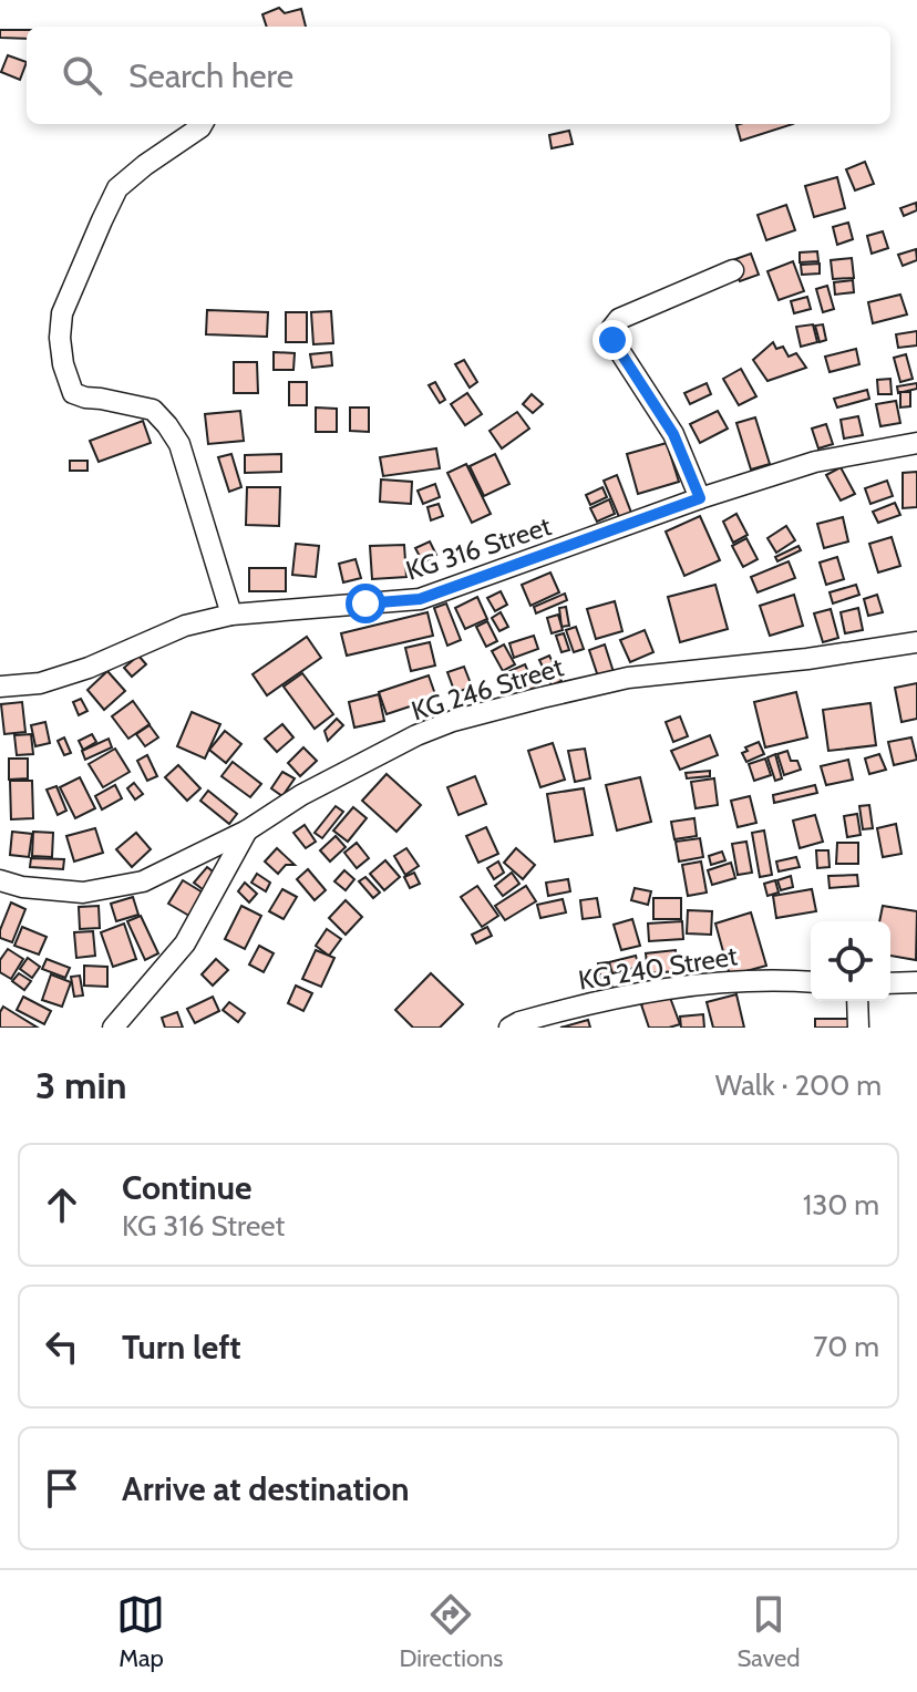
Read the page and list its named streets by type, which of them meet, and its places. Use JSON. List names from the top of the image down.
{
  "streets": {
    "street": ["KG 316 Street", "KG 246 Street", "KG 240 Street"]
  },
  "page": {
    "search": "Search here",
    "heading": ["3 min", "Walk · 200 m"],
    "list": [
      ["Continue", "KG 316 Street", "130 m"],
      ["Turn left", "70 m"],
      "Arrive at destination"
    ],
    "nav": ["Map", "Directions", "Saved"]
  }
}
